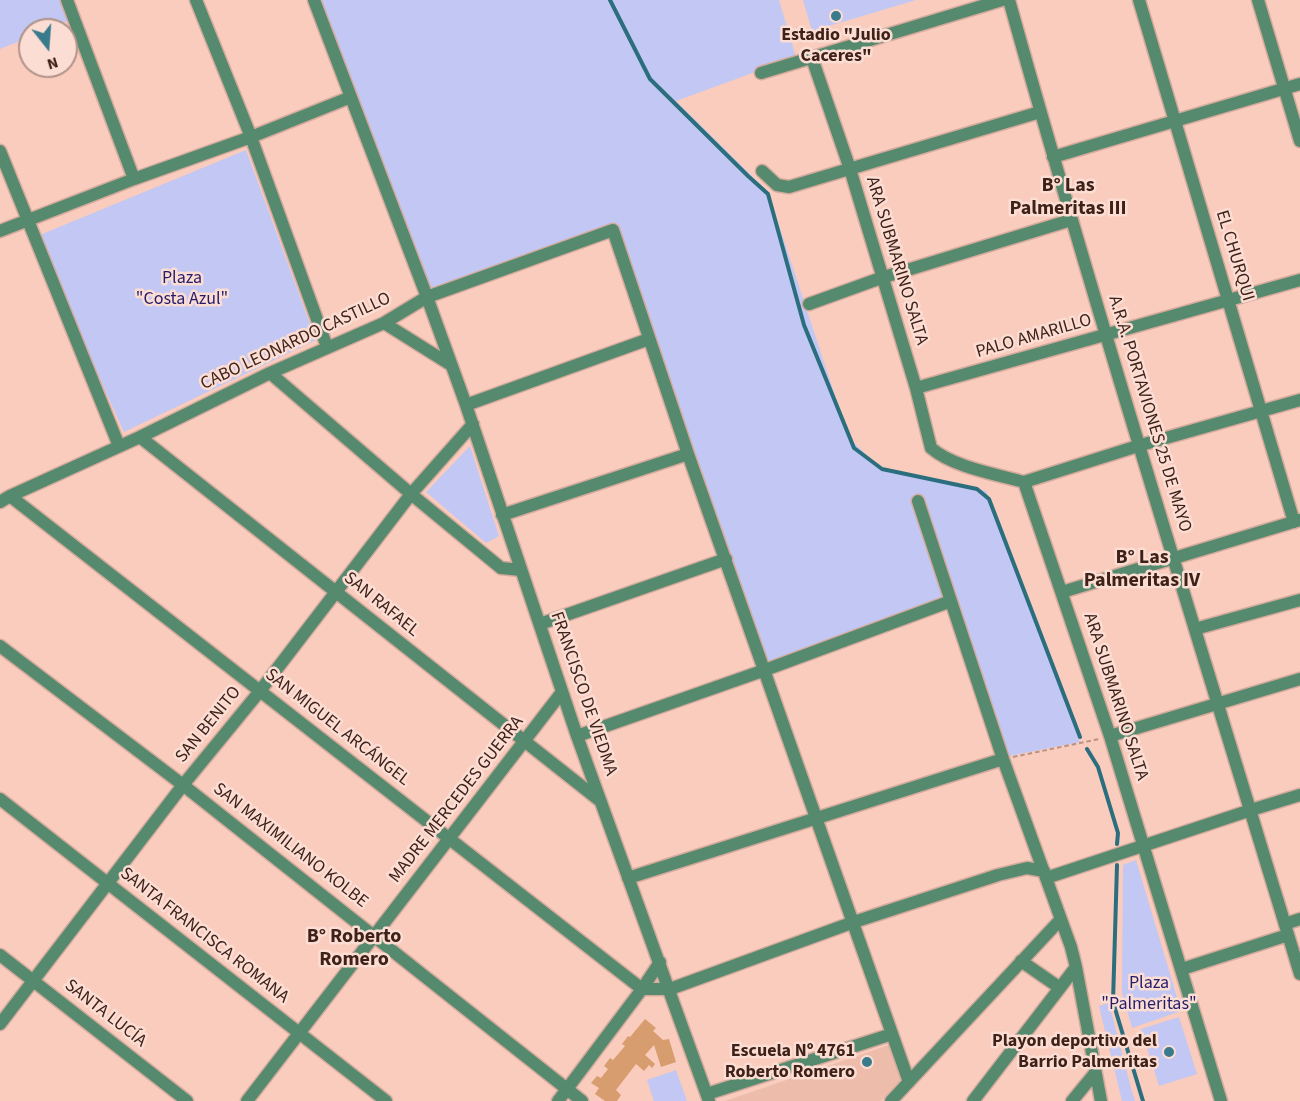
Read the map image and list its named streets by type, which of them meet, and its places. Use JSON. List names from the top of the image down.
{
  "streets": {
    "street": [
      "EL CHURQUI",
      "ARA SUBMARINO SALTA",
      "PALO AMARILLO",
      "CABO LEONARDO CASTILLO",
      "A.R.A. PORTAVIONES 25 DE MAYO",
      "SAN RAFAEL",
      "FRANCISCO DE VIEDMA",
      "SAN BENITO",
      "SAN MIGUEL ARCÁNGEL",
      "MADRE MERCEDES GUERRA",
      "SAN MAXIMILIANO KOLBE",
      "SANTA FRANCISCA ROMANA",
      "SANTA LUCÍA"
    ]
  },
  "crossings": [
    ["EL CHURQUI", "PALO AMARILLO"],
    ["ARA SUBMARINO SALTA", "PALO AMARILLO"],
    ["PALO AMARILLO", "A.R.A. PORTAVIONES 25 DE MAYO"],
    ["CABO LEONARDO CASTILLO", "SAN RAFAEL"],
    ["CABO LEONARDO CASTILLO", "FRANCISCO DE VIEDMA"],
    ["CABO LEONARDO CASTILLO", "SAN MIGUEL ARCÁNGEL"],
    ["SAN RAFAEL", "FRANCISCO DE VIEDMA"],
    ["SAN RAFAEL", "SAN BENITO"],
    ["SAN RAFAEL", "MADRE MERCEDES GUERRA"],
    ["FRANCISCO DE VIEDMA", "SAN BENITO"],
    ["FRANCISCO DE VIEDMA", "MADRE MERCEDES GUERRA"],
    ["SAN BENITO", "SAN MIGUEL ARCÁNGEL"],
    ["SAN BENITO", "SAN MAXIMILIANO KOLBE"],
    ["SAN BENITO", "SANTA FRANCISCA ROMANA"],
    ["SAN BENITO", "SANTA LUCÍA"],
    ["SAN MIGUEL ARCÁNGEL", "MADRE MERCEDES GUERRA"],
    ["MADRE MERCEDES GUERRA", "SAN MAXIMILIANO KOLBE"],
    ["MADRE MERCEDES GUERRA", "SANTA FRANCISCA ROMANA"]
  ],
  "districts": ["B° Las Palmeritas III", "B° Las Palmeritas IV", "B° Roberto Romero"],
  "parks": ["Plaza \"Costa Azul\"", "Plaza \"Palmeritas\""],
  "places": ["Estadio \"Julio Caceres\"", "Playon deportivo del Barrio Palmeritas", "Escuela Nº 4761 Roberto Romero"],
  "north": "bottom"
}
